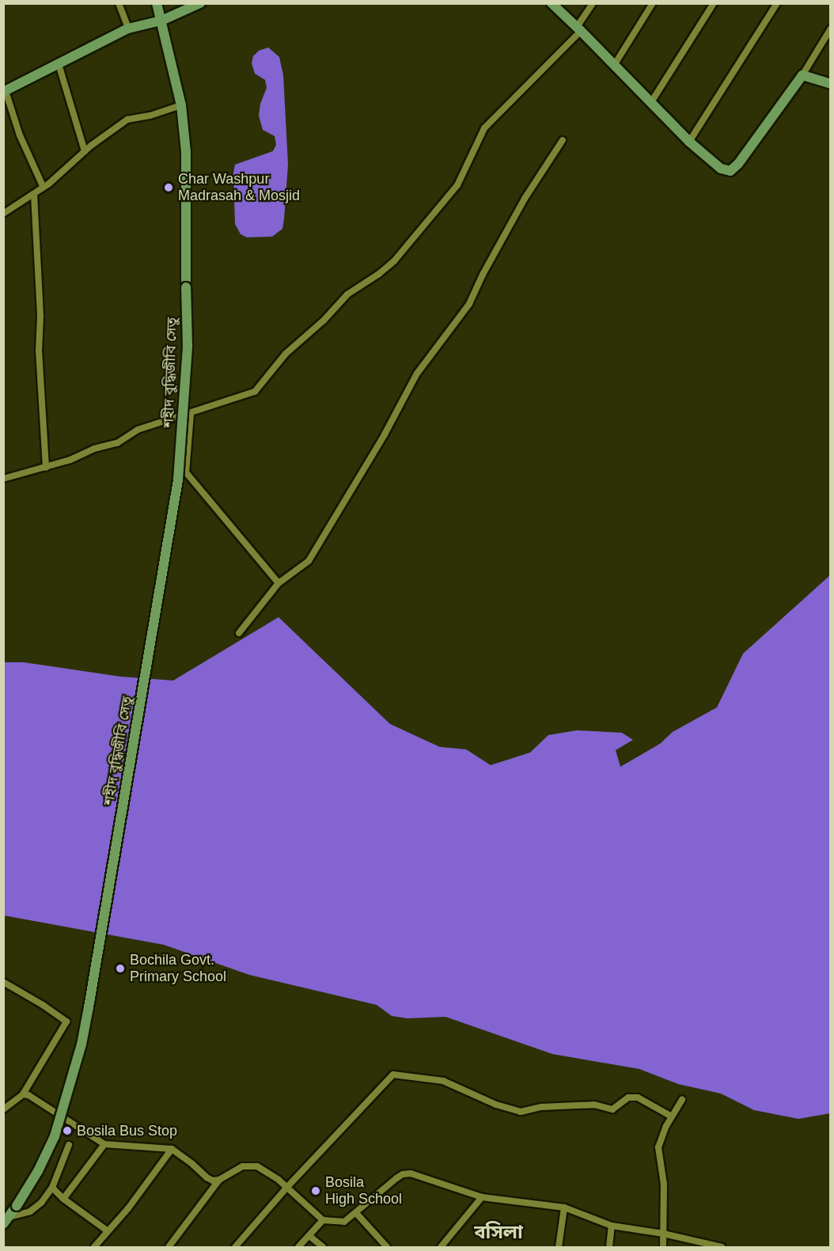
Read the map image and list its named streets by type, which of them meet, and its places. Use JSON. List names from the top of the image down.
{
  "streets": {
    "main road": ["শহীদ বুদ্ধিজীবি সেতু"]
  },
  "districts": ["বসিলা"],
  "places": [
    "Char Washpur Madrasah & Mosjid",
    "Bochila Govt. Primary School",
    "Bosila Bus Stop",
    "Bosila High School"
  ]
}
